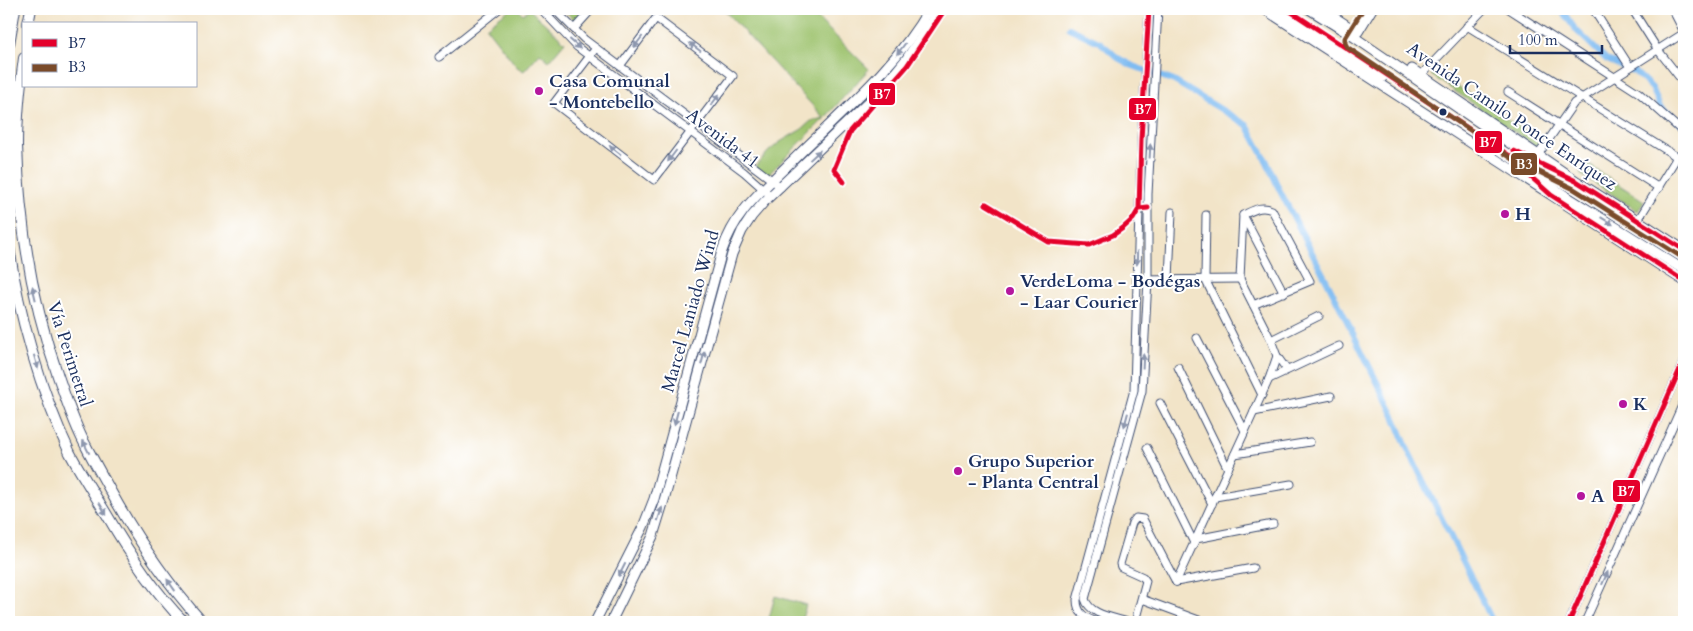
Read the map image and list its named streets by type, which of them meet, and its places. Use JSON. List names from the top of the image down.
{
  "streets": {
    "highway": ["Vía Perimetral"],
    "main road": ["Avenida Camilo Ponce Enríquez", "Marcel Laniado Wind"],
    "street": ["Avenida 41"]
  },
  "crossings": [
    ["Avenida 41", "Marcel Laniado Wind"]
  ],
  "places": [
    "Casa Comunal - Montebello",
    "H",
    "VerdeLoma - Bodégas - Laar Courier",
    "K",
    "Grupo Superior - Planta Central",
    "A"
  ],
  "lines": ["transit line B7", "transit line B3"],
  "legend": ["B7", "B3"],
  "scale_bar": "100 m"
}
